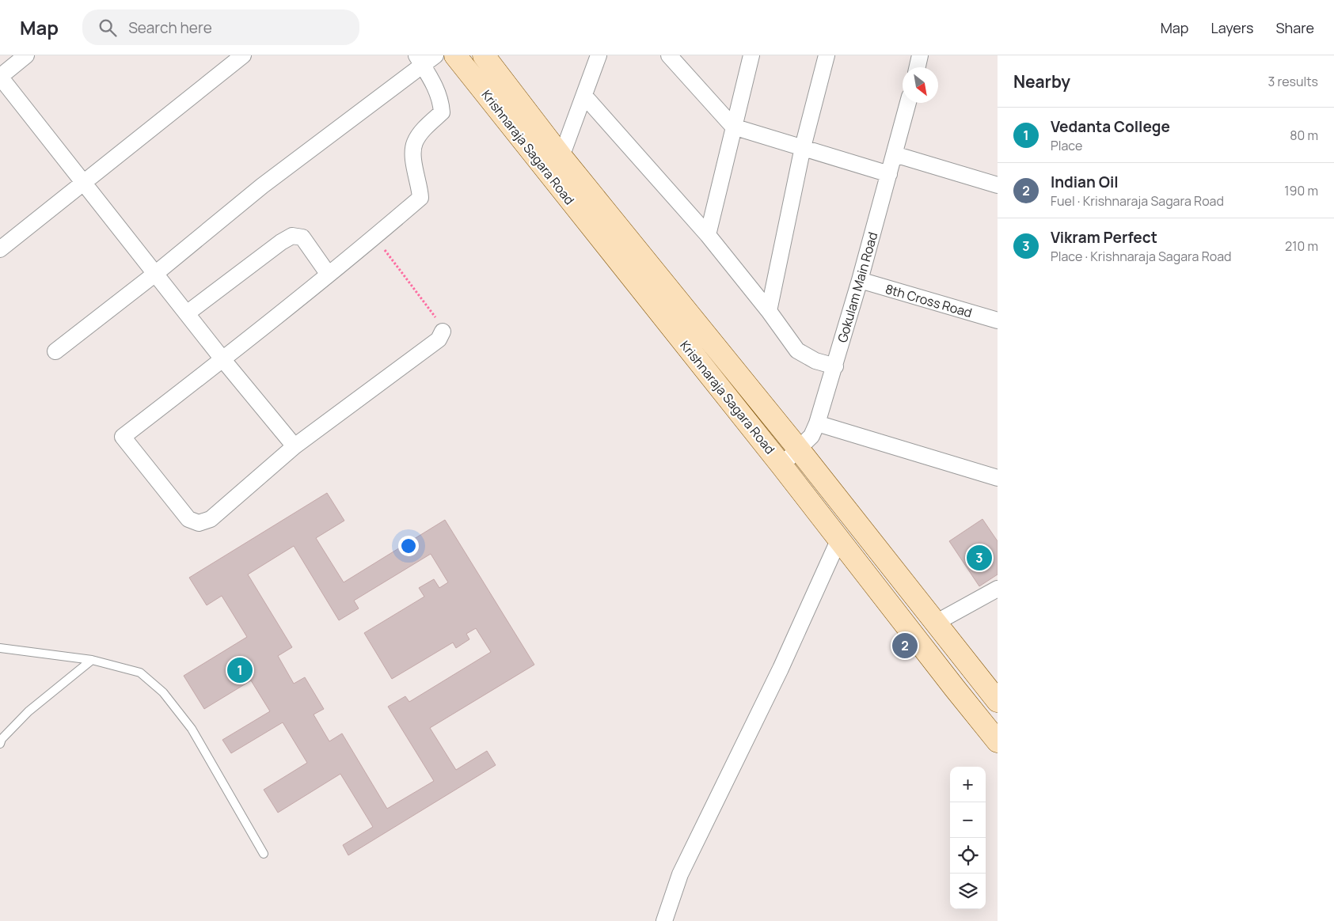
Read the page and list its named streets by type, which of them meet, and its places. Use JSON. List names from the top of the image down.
{
  "streets": {
    "main road": ["Krishnaraja Sagara Road"],
    "street": ["Gokulam Main Road", "8th Cross Road"]
  },
  "crossings": [
    ["Krishnaraja Sagara Road", "Gokulam Main Road"],
    ["Gokulam Main Road", "8th Cross Road"]
  ],
  "north": "bottom right",
  "page": {
    "header": "Map",
    "search": "Search here",
    "nav": ["Map", "Layers", "Share"],
    "heading": ["Nearby", "3 results"],
    "list": [
      {
        "mark": "1",
        "name": "Vedanta College",
        "note": "Place",
        "value": "80 m"
      },
      {
        "mark": "2",
        "name": "Indian Oil",
        "note": "Fuel · Krishnaraja Sagara Road",
        "value": "190 m"
      },
      {
        "mark": "3",
        "name": "Vikram Perfect",
        "note": "Place · Krishnaraja Sagara Road",
        "value": "210 m"
      }
    ],
    "pins": ["3", "2", "1"],
    "map_buttons": ["+", "−"]
  }
}
